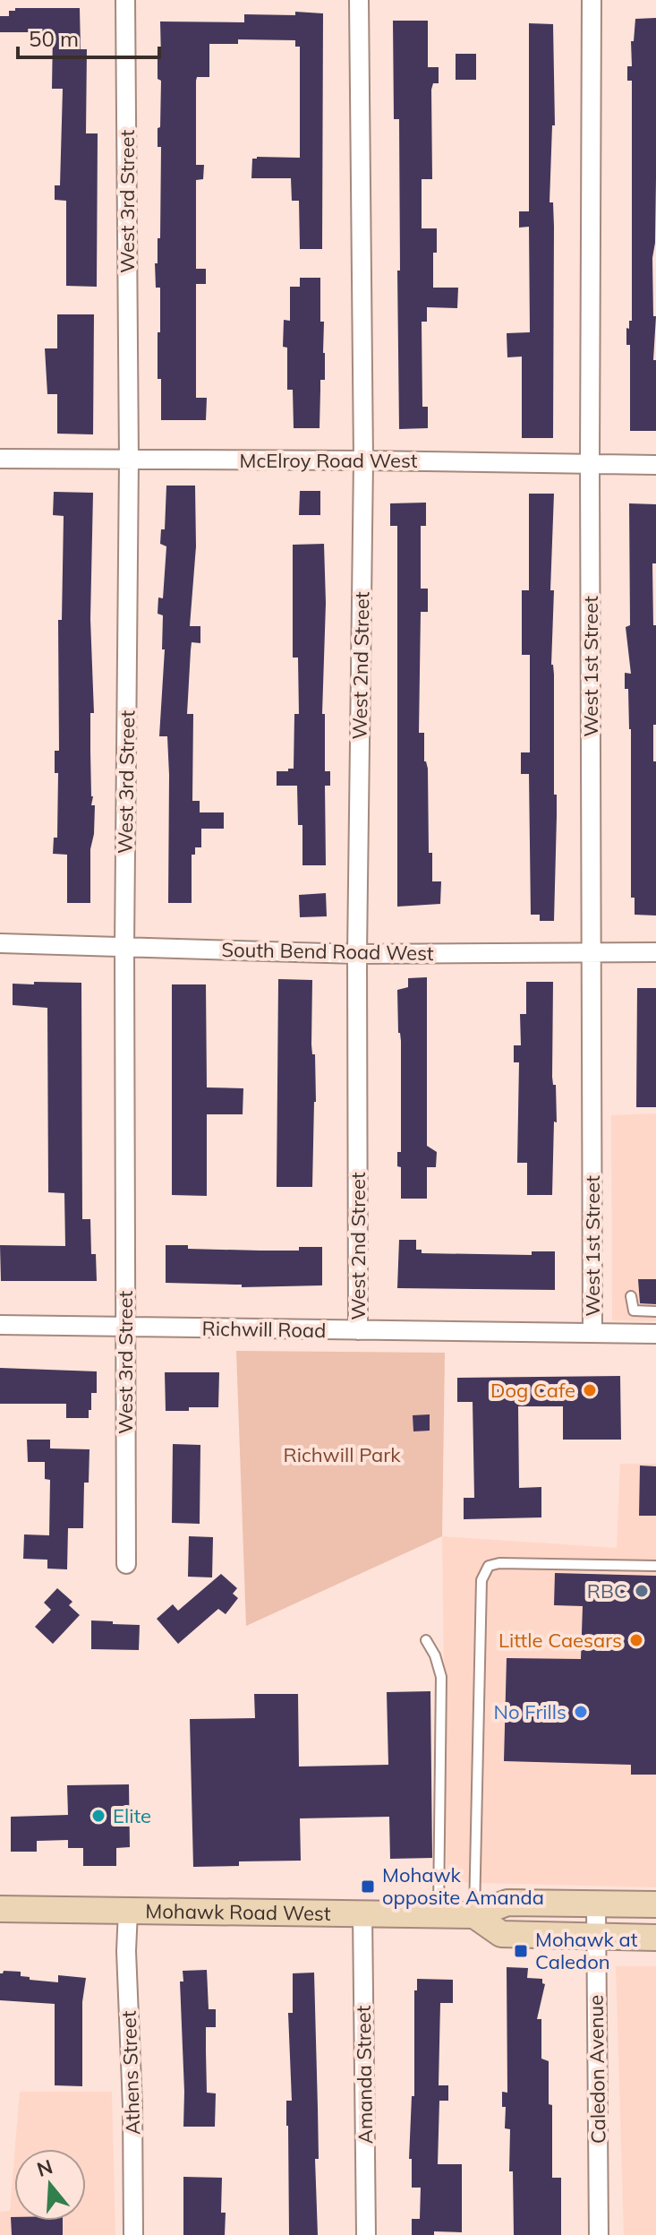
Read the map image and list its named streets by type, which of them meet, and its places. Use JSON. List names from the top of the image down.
{
  "streets": {
    "main road": ["Mohawk Road West"],
    "street": [
      "West 3rd Street",
      "McElroy Road West",
      "West 2nd Street",
      "West 1st Street",
      "South Bend Road West",
      "Richwill Road",
      "Caledon Avenue",
      "Athens Street",
      "Amanda Street"
    ]
  },
  "crossings": [
    ["West 3rd Street", "McElroy Road West"],
    ["West 3rd Street", "South Bend Road West"],
    ["West 3rd Street", "Richwill Road"],
    ["McElroy Road West", "West 2nd Street"],
    ["McElroy Road West", "West 1st Street"],
    ["West 2nd Street", "South Bend Road West"],
    ["West 2nd Street", "Richwill Road"],
    ["West 1st Street", "South Bend Road West"],
    ["West 1st Street", "Richwill Road"],
    ["Mohawk Road West", "Caledon Avenue"],
    ["Mohawk Road West", "Athens Street"],
    ["Mohawk Road West", "Amanda Street"]
  ],
  "parks": ["Richwill Park"],
  "places": {
    "other": [
      "Dog Cafe",
      "RBC",
      "Little Caesars",
      "No Frills",
      "Elite"
    ],
    "transit": ["Mohawk opposite Amanda", "Mohawk at Caledon"]
  },
  "scale_bar": "50 m",
  "north": "top"
}
